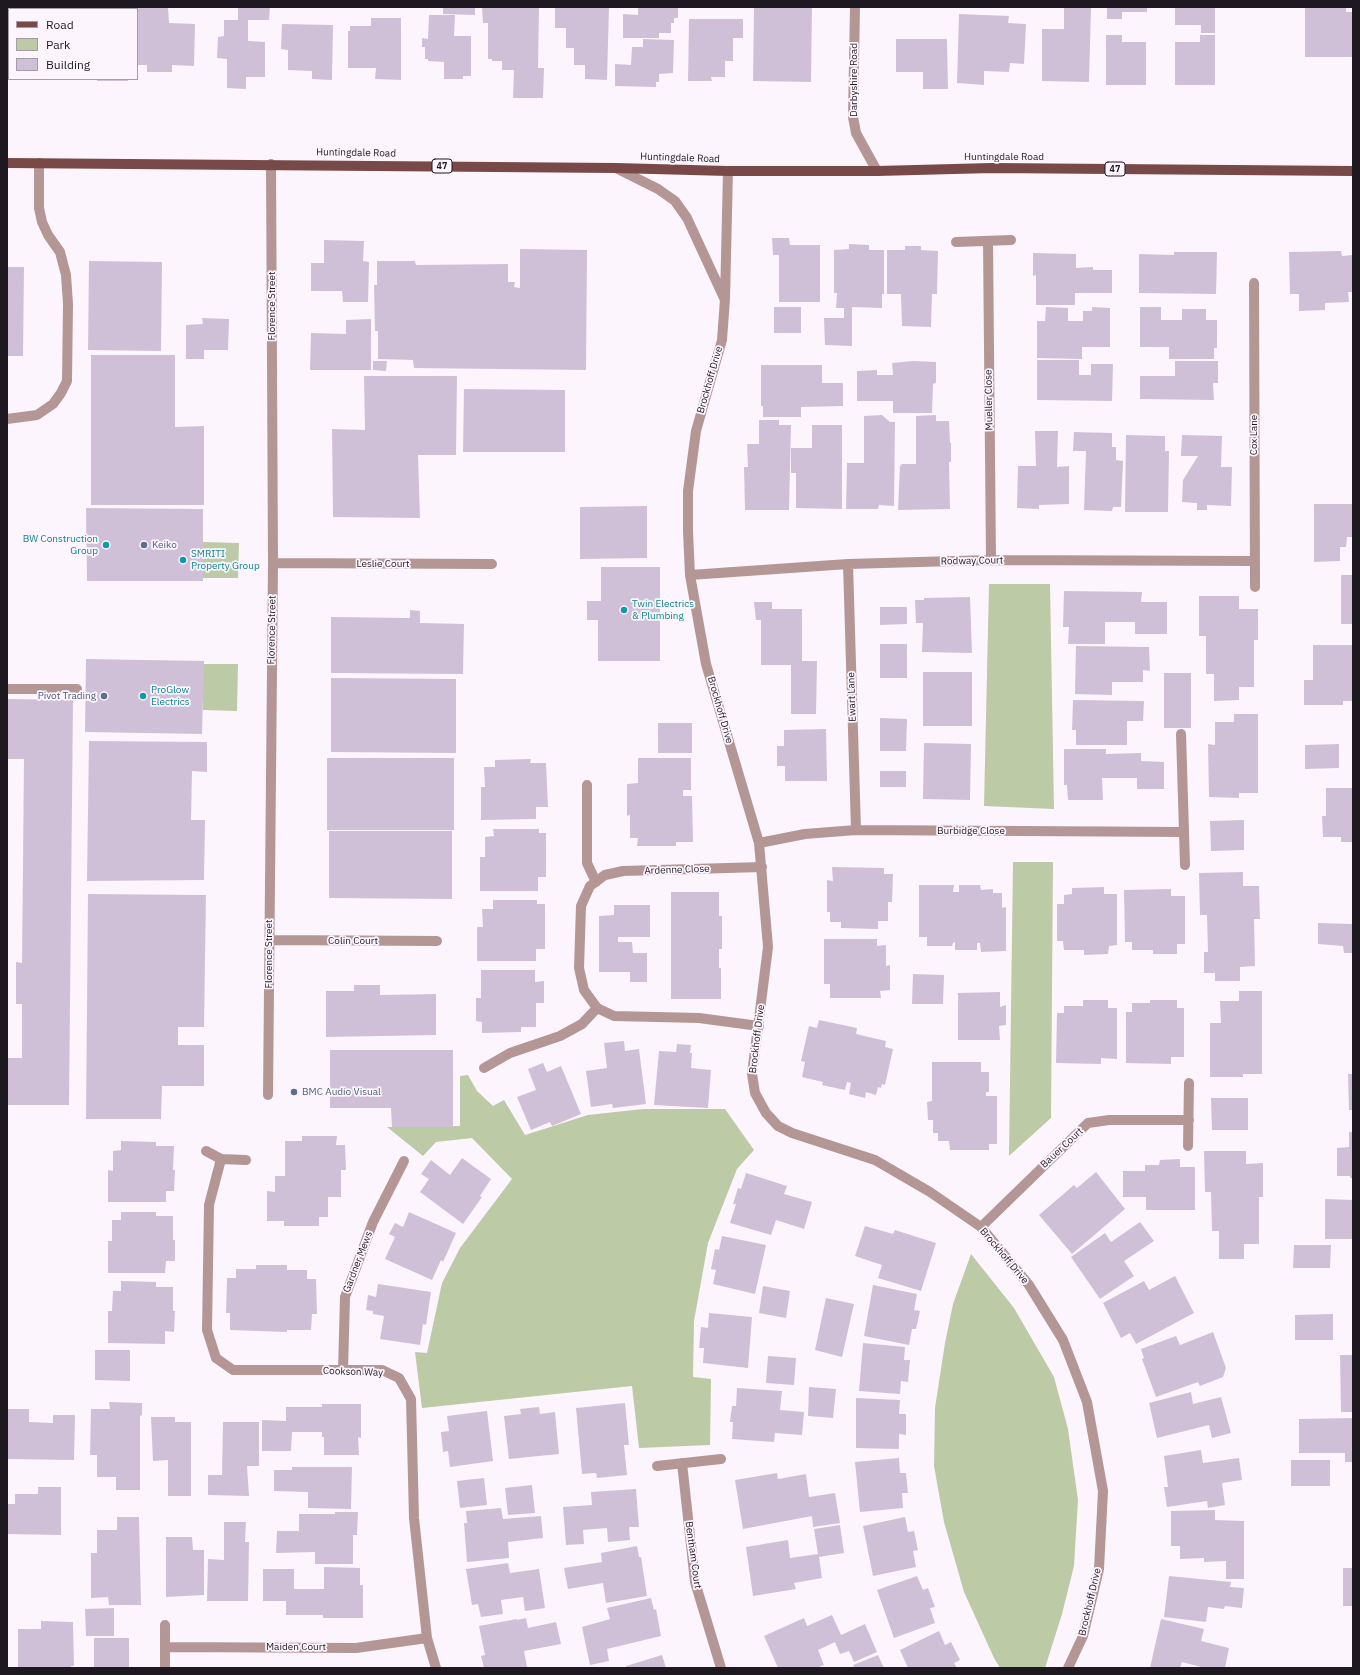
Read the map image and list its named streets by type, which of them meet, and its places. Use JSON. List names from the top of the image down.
{
  "streets": {
    "main road": ["Huntingdale Road", "47"],
    "street": [
      "Darbyshire Road",
      "Florence Street",
      "Brockhoff Drive",
      "Mueller Close",
      "Cox Lane",
      "Rodway Court",
      "Leslie Court",
      "Ewart Lane",
      "Burbidge Close",
      "Ardenne Close",
      "Colin Court",
      "Bauer Court",
      "Gardner Mews",
      "Cookson Way",
      "Bentham Court",
      "Maiden Court"
    ]
  },
  "crossings": [
    ["Darbyshire Road", "Huntingdale Road"],
    ["Huntingdale Road", "Florence Street"],
    ["Huntingdale Road", "Brockhoff Drive"],
    ["Florence Street", "Leslie Court"],
    ["Florence Street", "Colin Court"],
    ["Brockhoff Drive", "Rodway Court"],
    ["Brockhoff Drive", "Burbidge Close"],
    ["Brockhoff Drive", "Ardenne Close"],
    ["Brockhoff Drive", "Bauer Court"],
    ["Mueller Close", "Rodway Court"],
    ["Cox Lane", "Rodway Court"],
    ["Rodway Court", "Ewart Lane"],
    ["Ewart Lane", "Burbidge Close"],
    ["Gardner Mews", "Cookson Way"],
    ["Cookson Way", "Maiden Court"]
  ],
  "places": [
    "BW Construction Group",
    "Keiko",
    "SMRITI Property Group",
    "Twin Electrics & Plumbing",
    "Pivot Trading",
    "ProGlow Electrics",
    "BMC Audio Visual"
  ],
  "legend": ["Road", "Park", "Building"]
}
